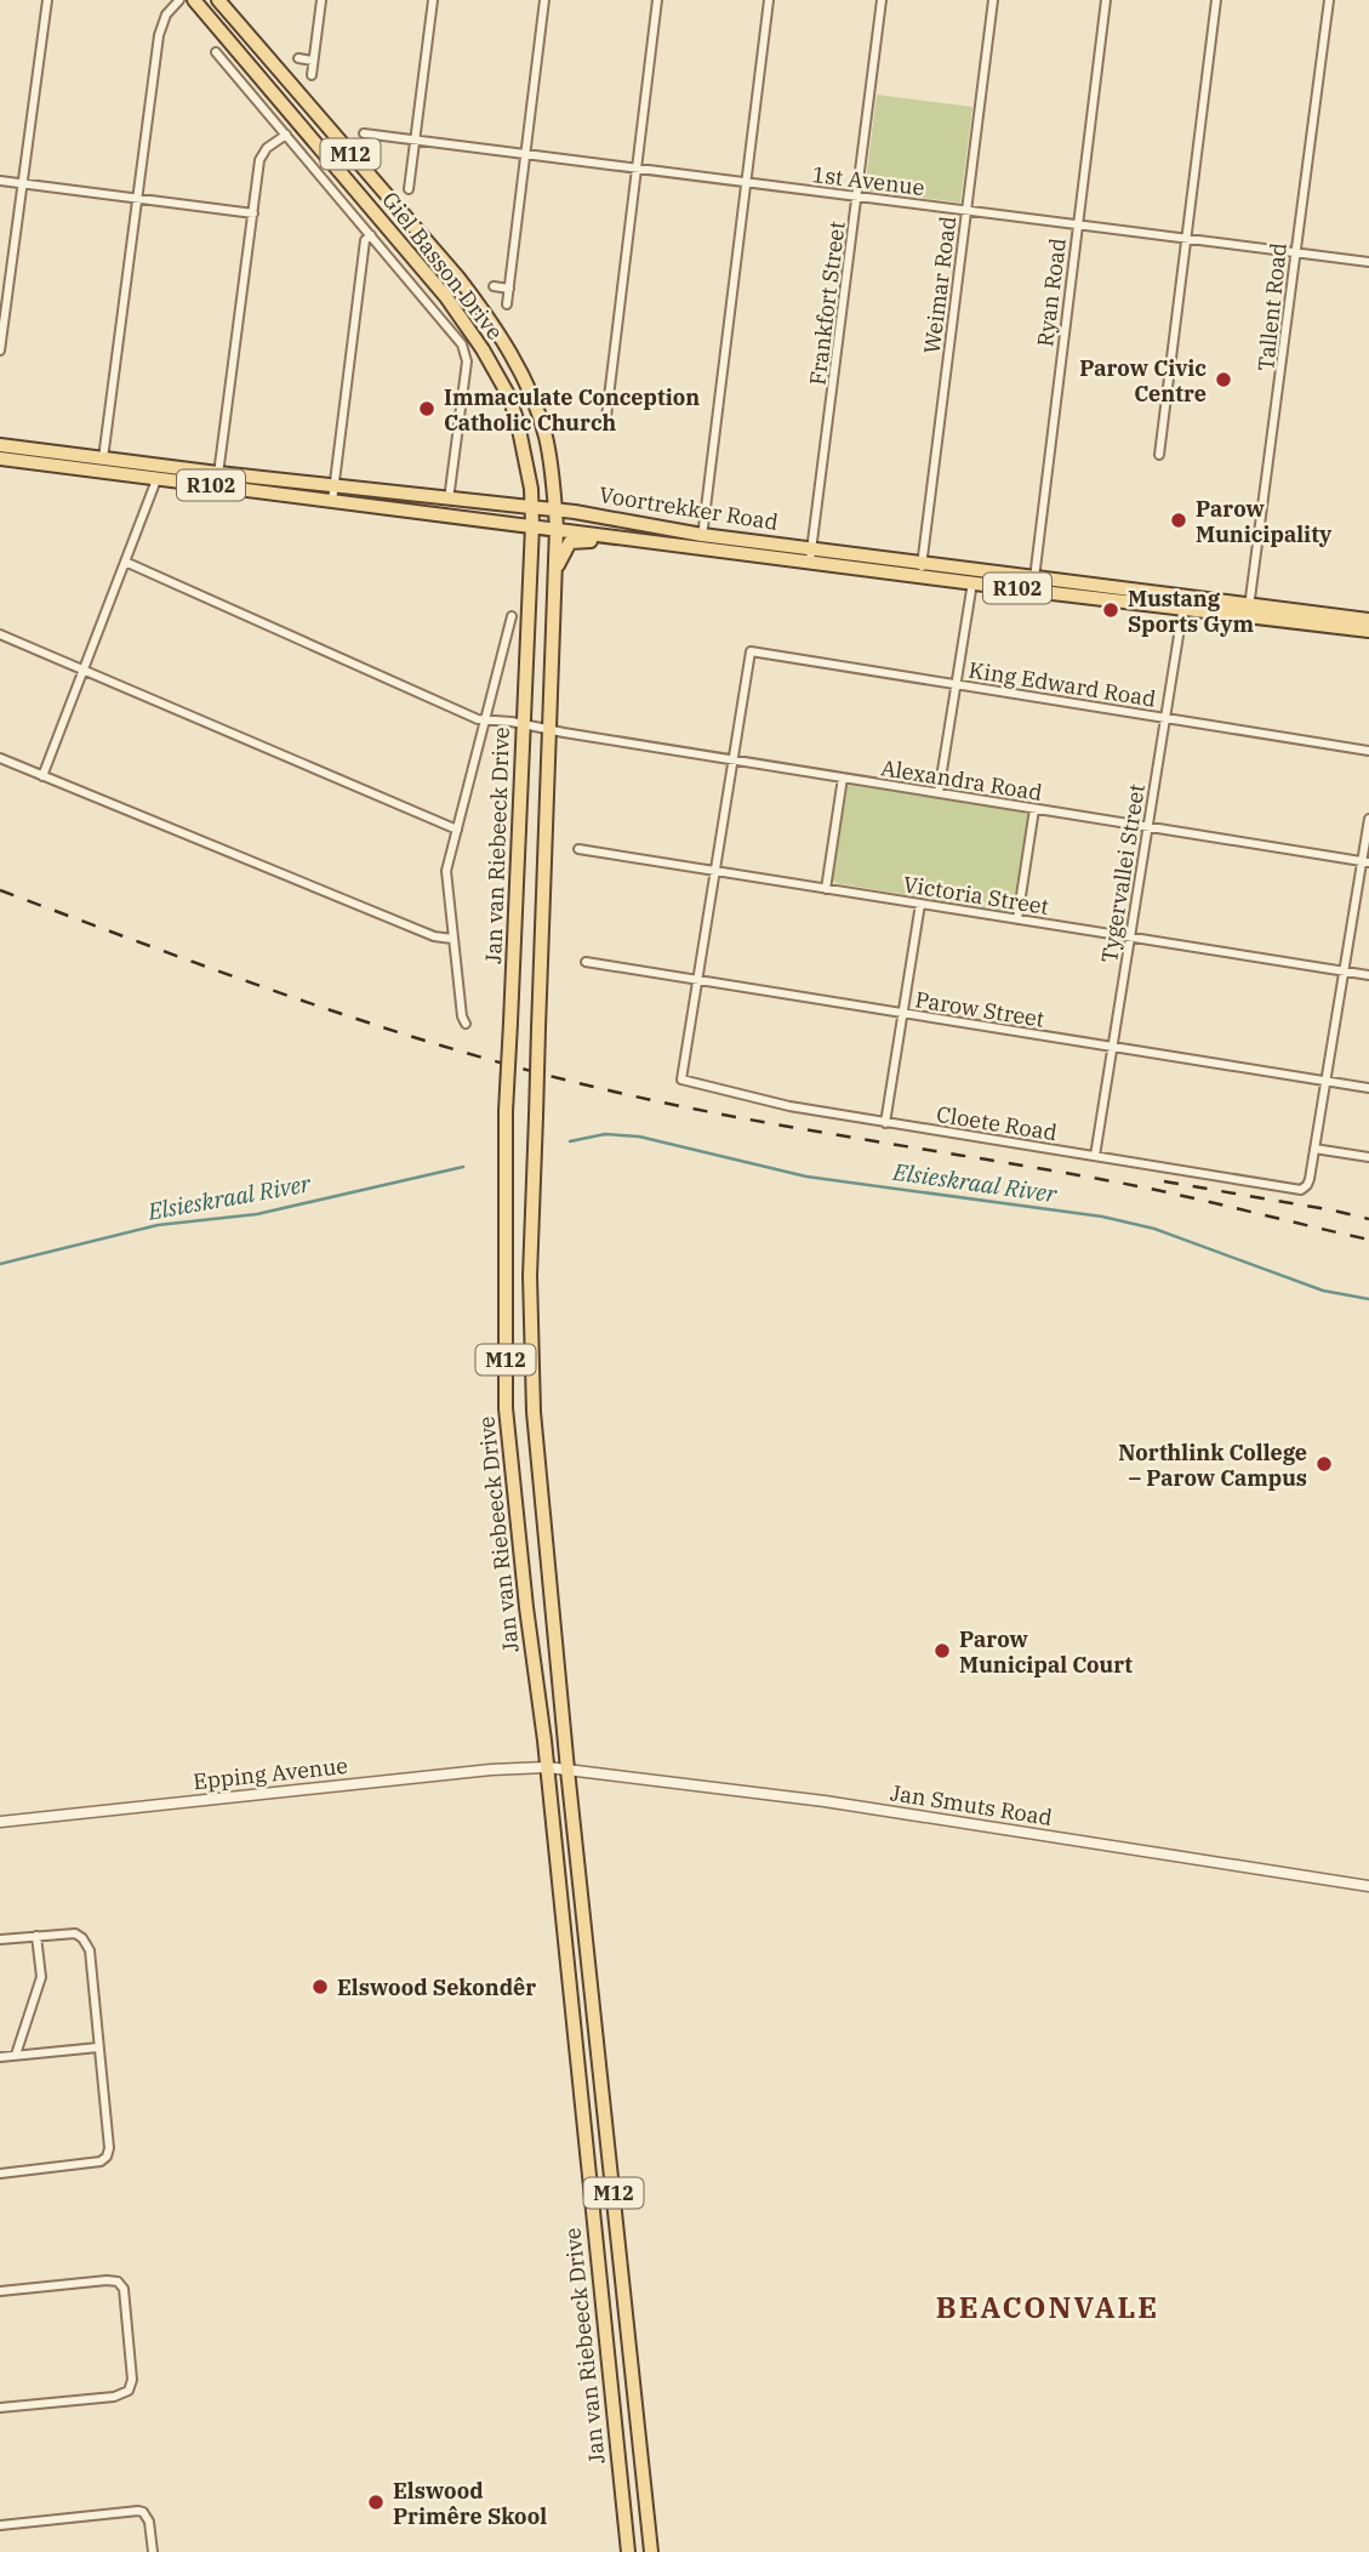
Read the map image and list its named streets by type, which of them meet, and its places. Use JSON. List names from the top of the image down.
{
  "streets": {
    "main road": [
      "M12",
      "Giel Basson Drive",
      "R102",
      "Voortrekker Road",
      "Jan van Riebeeck Drive"
    ],
    "street": [
      "1st Avenue",
      "Weimar Road",
      "Ryan Road",
      "Frankfort Street",
      "Tallent Road",
      "King Edward Road",
      "Alexandra Road",
      "Tygervallei Street",
      "Victoria Street",
      "Parow Street",
      "Cloete Road",
      "Epping Avenue",
      "Jan Smuts Road"
    ]
  },
  "crossings": [
    ["1st Avenue", "Weimar Road"],
    ["1st Avenue", "Ryan Road"],
    ["1st Avenue", "Frankfort Street"],
    ["1st Avenue", "Tallent Road"],
    ["Giel Basson Drive", "Voortrekker Road"],
    ["Giel Basson Drive", "Jan van Riebeeck Drive"],
    ["Weimar Road", "Voortrekker Road"],
    ["Ryan Road", "Voortrekker Road"],
    ["Frankfort Street", "Voortrekker Road"],
    ["Tallent Road", "Voortrekker Road"],
    ["Voortrekker Road", "Jan van Riebeeck Drive"],
    ["Voortrekker Road", "Tygervallei Street"],
    ["King Edward Road", "Alexandra Road"],
    ["King Edward Road", "Tygervallei Street"],
    ["Alexandra Road", "Jan van Riebeeck Drive"],
    ["Alexandra Road", "Tygervallei Street"],
    ["Jan van Riebeeck Drive", "Epping Avenue"],
    ["Jan van Riebeeck Drive", "Jan Smuts Road"],
    ["Tygervallei Street", "Victoria Street"],
    ["Tygervallei Street", "Parow Street"],
    ["Tygervallei Street", "Cloete Road"],
    ["Parow Street", "Cloete Road"],
    ["Epping Avenue", "Jan Smuts Road"]
  ],
  "districts": ["BEACONVALE"],
  "water": ["Elsieskraal River"],
  "places": [
    "Parow Civic Centre",
    "Immaculate Conception Catholic Church",
    "Parow Municipality",
    "Mustang Sports Gym",
    "Northlink College – Parow Campus",
    "Parow Municipal Court",
    "Elswood Sekondêr",
    "Elswood Primêre Skool"
  ]
}
